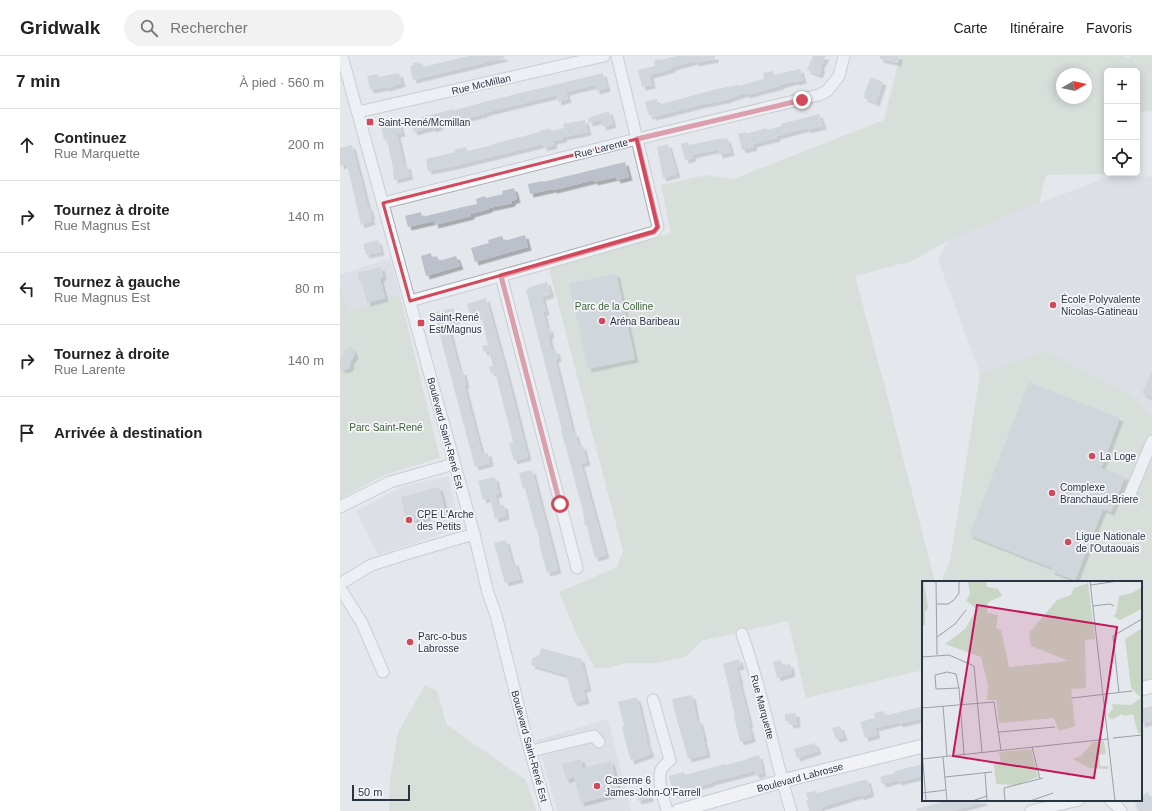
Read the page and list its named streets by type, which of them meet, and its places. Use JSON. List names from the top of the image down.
{
  "streets": {
    "main road": ["Boulevard Labrosse"],
    "street": [
      "Rue McMillan",
      "Rue Larente",
      "Boulevard Saint-René Est",
      "Rue Marquette"
    ]
  },
  "crossings": [
    ["Rue McMillan", "Boulevard Saint-René Est"],
    ["Rue Larente", "Boulevard Saint-René Est"],
    ["Rue Marquette", "Boulevard Labrosse"]
  ],
  "parks": ["Parc de la Colline", "Parc Saint-René"],
  "places": {
    "transit": ["Saint-René/Mcmillan", "Saint-René Est/Magnus"],
    "other": [
      "École Polyvalente Nicolas-Gatineau",
      "Aréna Baribeau",
      "La Loge",
      "Complexe Branchaud-Briere",
      "CPE L'Arche des Petits",
      "Ligue Nationale de l'Outaouais",
      "Parc-o-bus Labrosse",
      "Caserne 6 James-John-O'Farrell"
    ]
  },
  "scale_bar": "50 m",
  "north": "right",
  "page": {
    "header": "Gridwalk",
    "search": "Rechercher",
    "nav": ["Carte", "Itinéraire", "Favoris"],
    "heading": ["7 min", "À pied · 560 m"],
    "map_buttons": ["+", "−"],
    "list": [
      ["Continuez", "Rue Marquette", "200 m"],
      ["Tournez à droite", "Rue Magnus Est", "140 m"],
      ["Tournez à gauche", "Rue Magnus Est", "80 m"],
      ["Tournez à droite", "Rue Larente", "140 m"],
      "Arrivée à destination"
    ],
    "scale": "50 m"
  }
}
